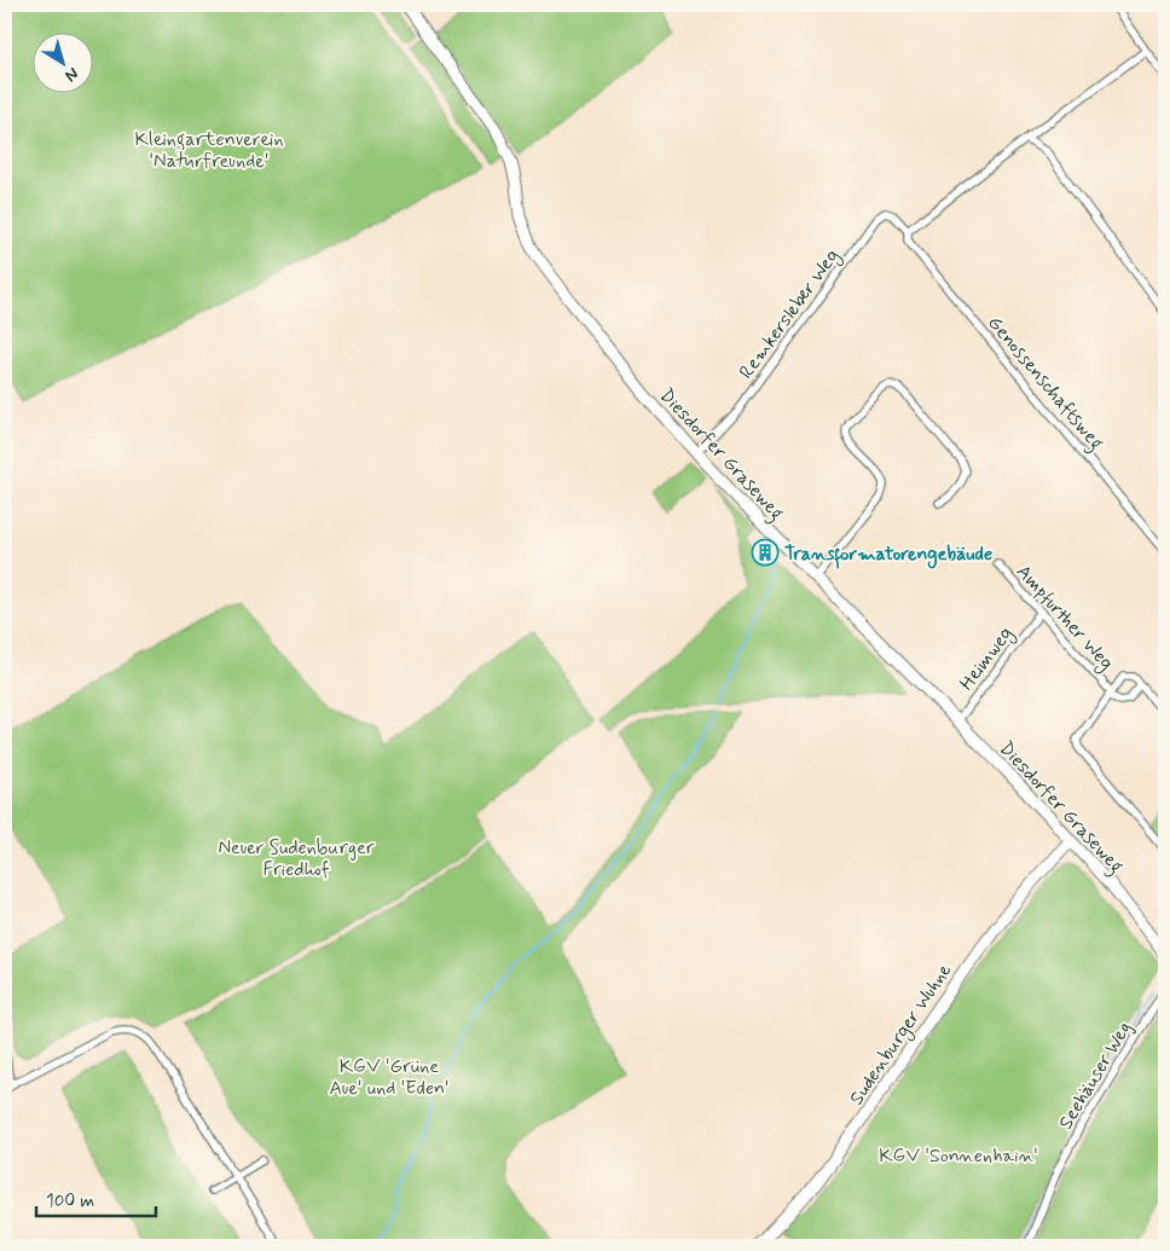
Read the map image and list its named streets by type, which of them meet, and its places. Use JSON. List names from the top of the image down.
{
  "streets": {
    "main road": ["Diesdorfer Graseweg", "Sudenburger Wuhne"],
    "street": [
      "Remkersleber Weg",
      "Genossenschaftsweg",
      "Ampfurther Weg",
      "Heimweg",
      "Seehäuser Weg"
    ]
  },
  "crossings": [
    ["Remkersleber Weg", "Genossenschaftsweg"],
    ["Remkersleber Weg", "Diesdorfer Graseweg"],
    ["Diesdorfer Graseweg", "Heimweg"],
    ["Diesdorfer Graseweg", "Sudenburger Wuhne"],
    ["Ampfurther Weg", "Heimweg"]
  ],
  "parks": [
    "Kleingartenverein 'Naturfreunde'",
    "Neuer Sudenburger Friedhof",
    "KGV 'Grüne Aue' und 'Eden'",
    "KGV 'Sonnenhain'"
  ],
  "places": {
    "building": ["Transformatorengebäude"]
  },
  "scale_bar": "100 m",
  "north": "bottom right"
}
